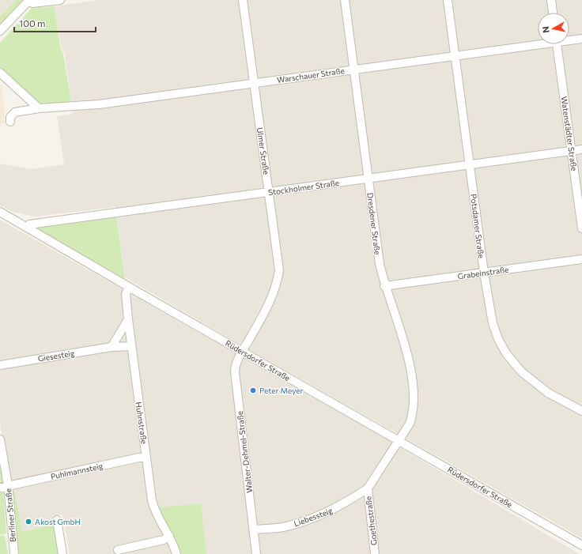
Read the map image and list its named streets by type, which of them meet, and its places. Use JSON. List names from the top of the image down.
{
  "streets": {
    "street": [
      "Warschauer Straße",
      "Watenstädter Straße",
      "Ulmer Straße",
      "Stockholmer Straße",
      "Dresdener Straße",
      "Potsdamer Straße",
      "Grabeinstraße",
      "Giesesteig",
      "Rüdersdorfer Straße",
      "Huhnstraße",
      "Walter-Dehmel-Straße",
      "Puhlmannsteig",
      "Berliner Straße",
      "Liebessteig",
      "Goethestraße"
    ]
  },
  "crossings": [
    ["Warschauer Straße", "Ulmer Straße"],
    ["Warschauer Straße", "Dresdener Straße"],
    ["Warschauer Straße", "Potsdamer Straße"],
    ["Watenstädter Straße", "Stockholmer Straße"],
    ["Ulmer Straße", "Stockholmer Straße"],
    ["Ulmer Straße", "Rüdersdorfer Straße"],
    ["Ulmer Straße", "Walter-Dehmel-Straße"],
    ["Stockholmer Straße", "Dresdener Straße"],
    ["Stockholmer Straße", "Potsdamer Straße"],
    ["Stockholmer Straße", "Rüdersdorfer Straße"],
    ["Dresdener Straße", "Grabeinstraße"],
    ["Dresdener Straße", "Rüdersdorfer Straße"],
    ["Dresdener Straße", "Goethestraße"],
    ["Potsdamer Straße", "Grabeinstraße"],
    ["Giesesteig", "Huhnstraße"],
    ["Rüdersdorfer Straße", "Huhnstraße"],
    ["Rüdersdorfer Straße", "Walter-Dehmel-Straße"],
    ["Rüdersdorfer Straße", "Goethestraße"],
    ["Huhnstraße", "Puhlmannsteig"],
    ["Walter-Dehmel-Straße", "Liebessteig"],
    ["Puhlmannsteig", "Berliner Straße"],
    ["Liebessteig", "Goethestraße"]
  ],
  "places": ["Peter Meyer", "Akost GmbH"],
  "scale_bar": "100 m",
  "north": "left"
}
